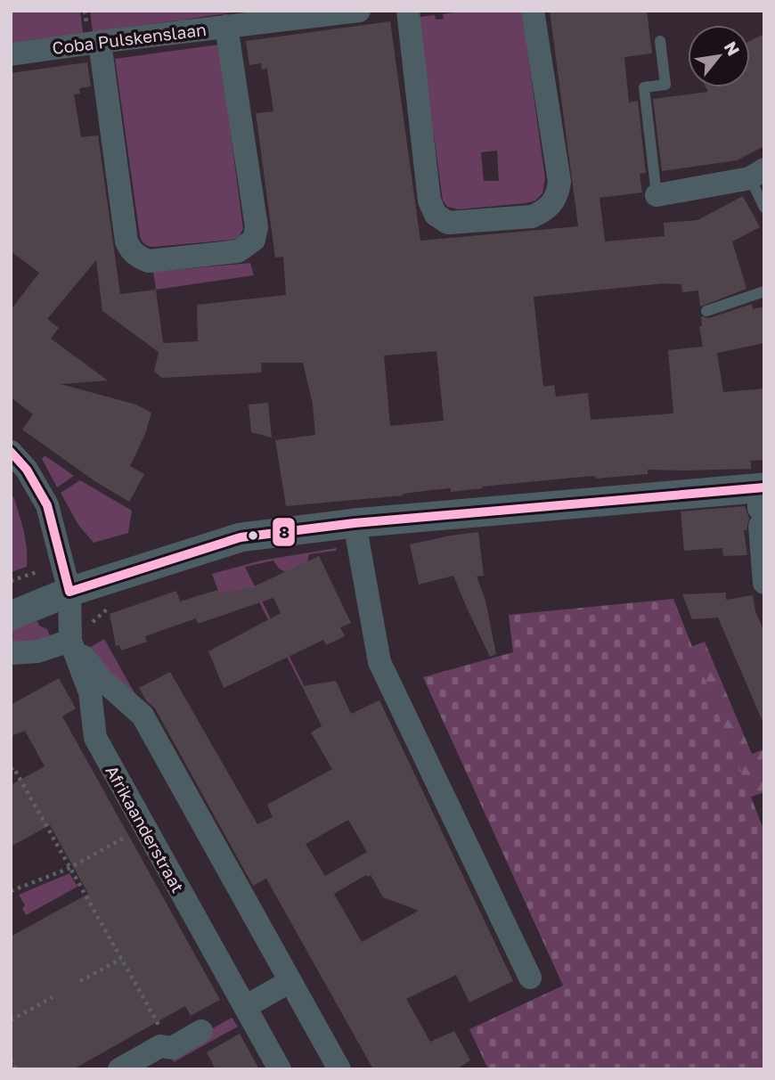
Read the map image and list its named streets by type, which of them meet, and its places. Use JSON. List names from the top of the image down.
{
  "streets": {
    "street": ["Coba Pulskenslaan", "Afrikaanderstraat"]
  },
  "lines": ["transit line 8"],
  "north": "top right"
}
